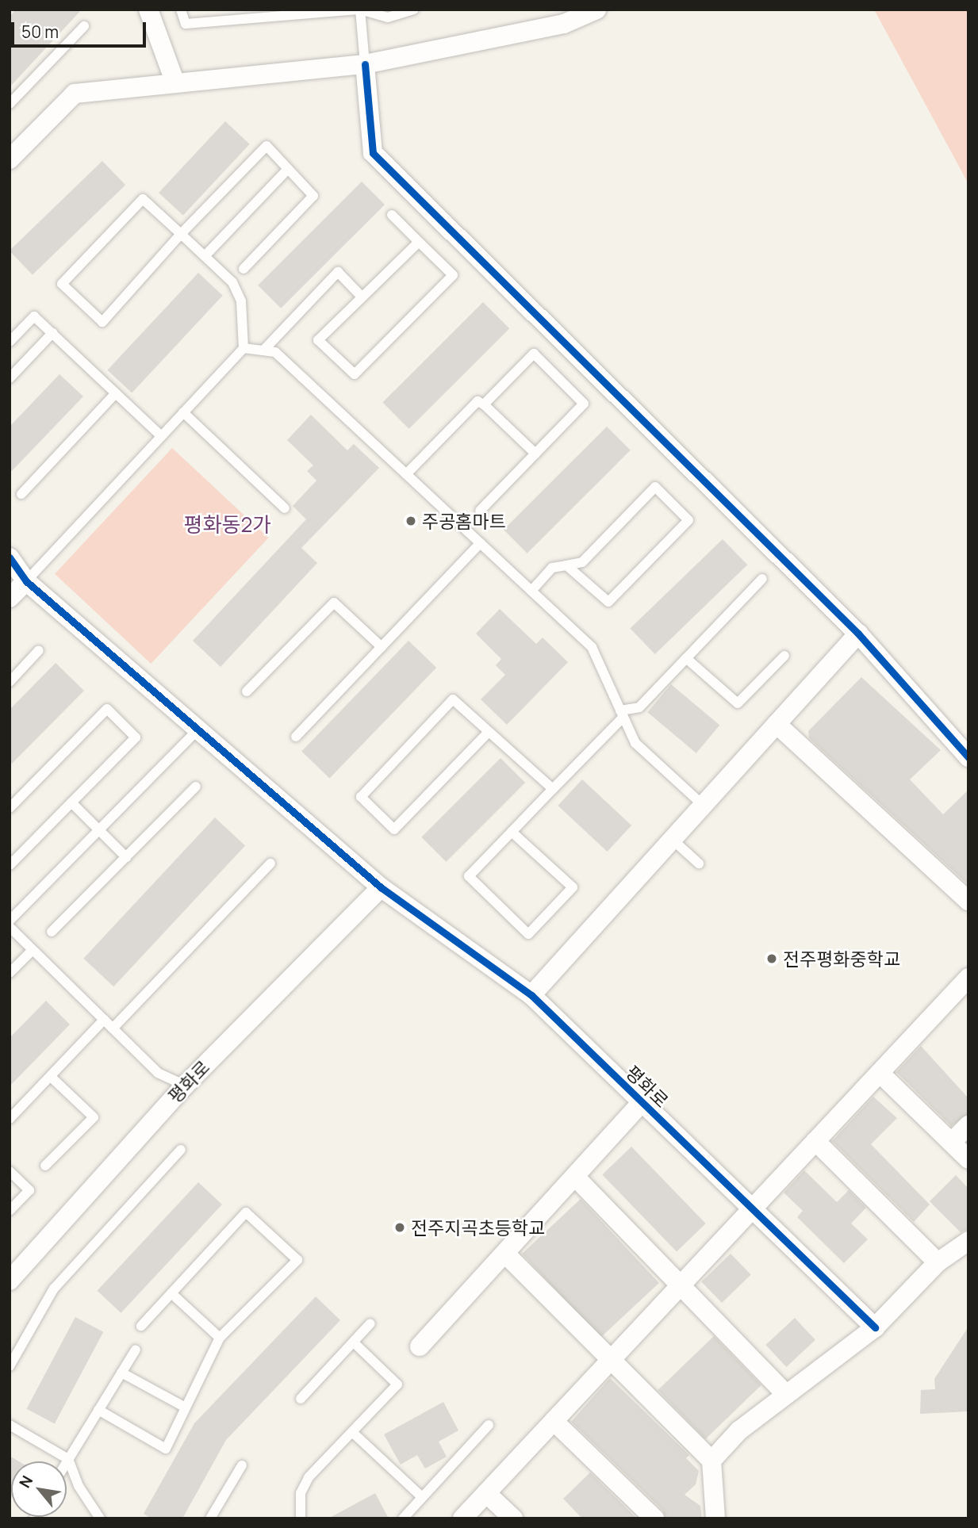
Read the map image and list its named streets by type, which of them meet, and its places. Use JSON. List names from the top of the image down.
{
  "streets": {
    "street": ["평화로"]
  },
  "districts": ["평화동2가"],
  "places": ["주공홈마트", "전주평화중학교", "전주지곡초등학교"],
  "scale_bar": "50 m",
  "north": "top left"
}
